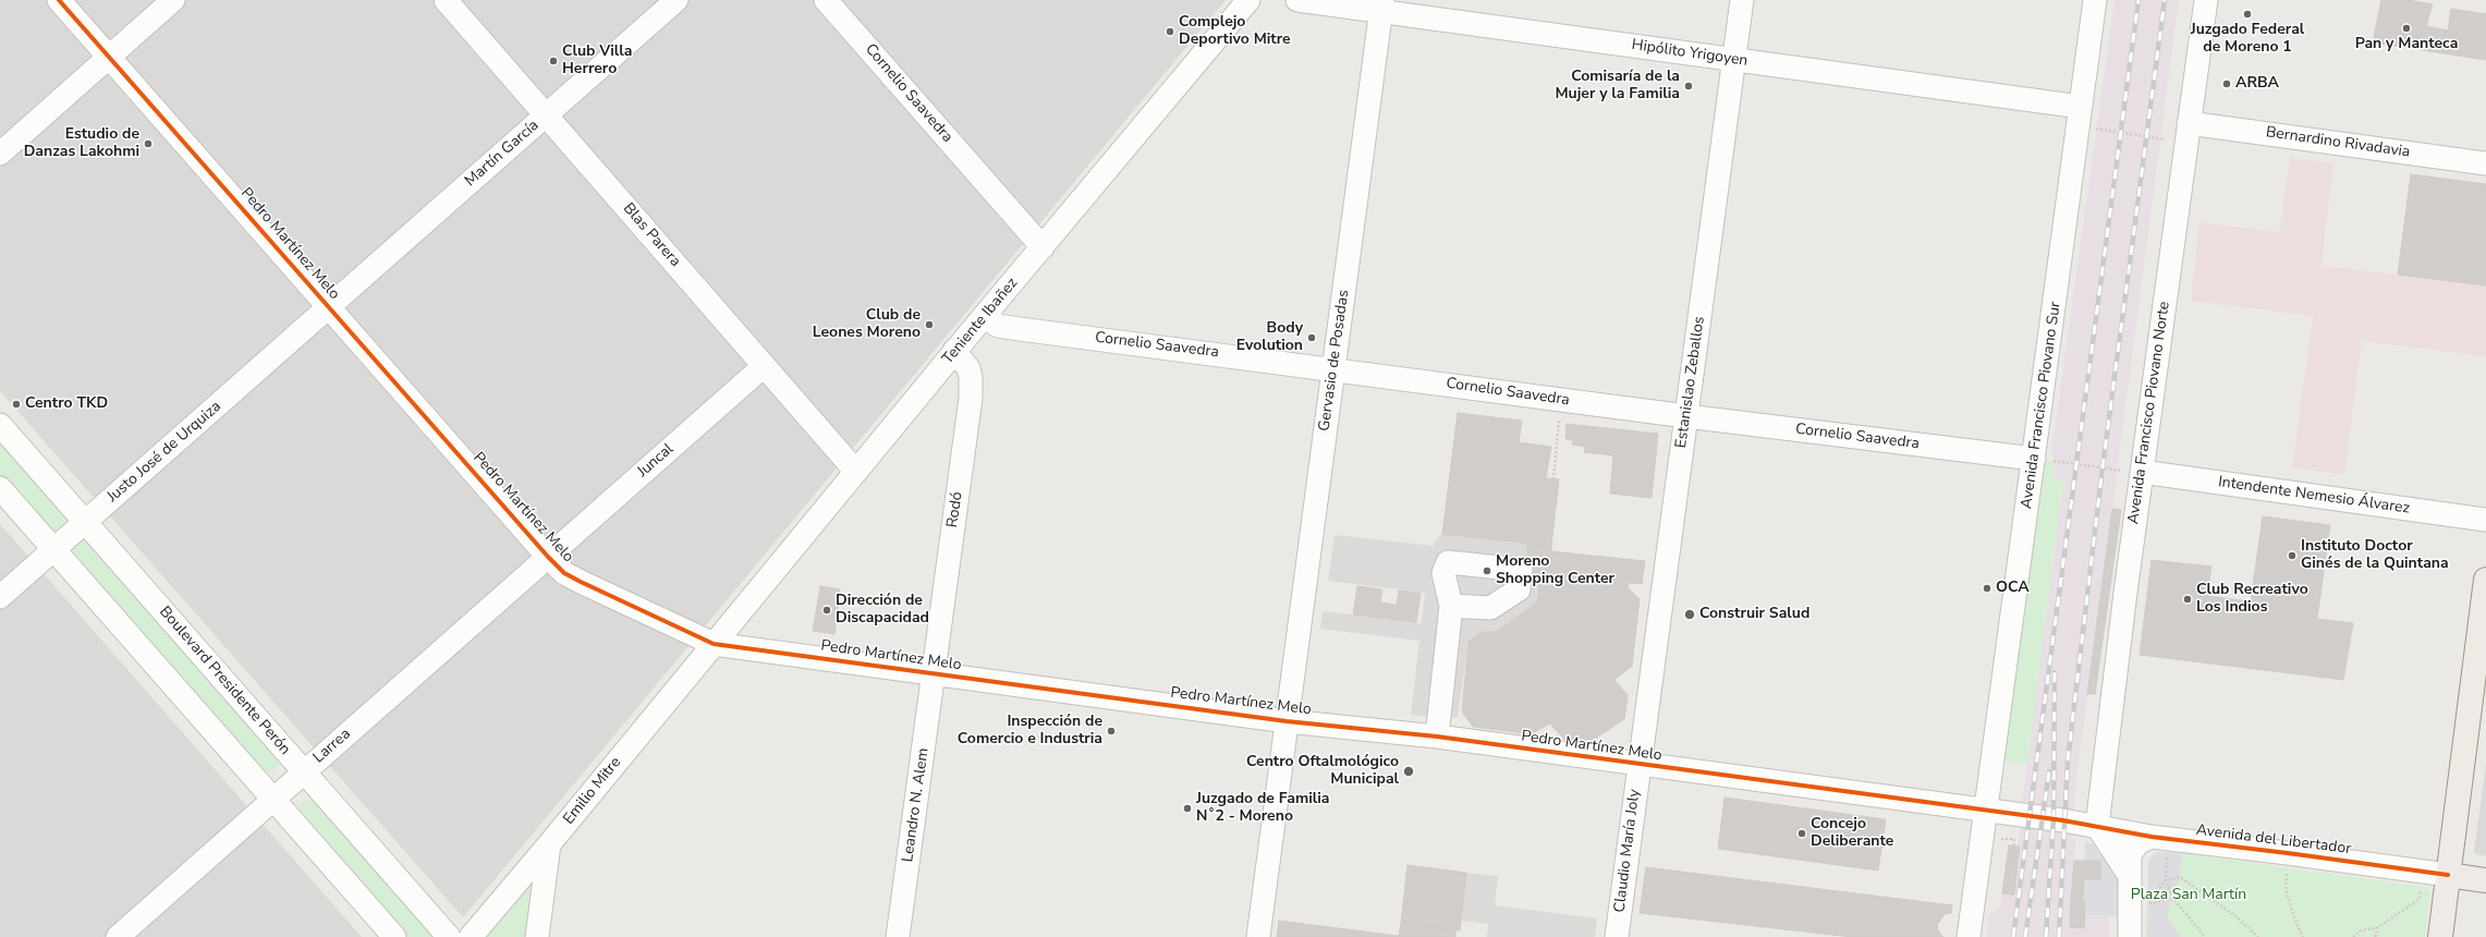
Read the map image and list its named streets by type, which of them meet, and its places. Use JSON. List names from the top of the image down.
{
  "streets": {
    "main road": ["Avenida del Libertador"],
    "street": [
      "Hipólito Yrigoyen",
      "Cornelio Saavedra",
      "Bernardino Rivadavia",
      "Martín García",
      "Blas Parera",
      "Pedro Martínez Melo",
      "Teniente Ibañez",
      "Gervasio de Posadas",
      "Estanislao Zeballos",
      "Avenida Francisco Piovano Sur",
      "Avenida Francisco Piovano Norte",
      "Justo José de Urquiza",
      "Juncal",
      "Intendente Nemesio Álvarez",
      "Rodó",
      "Boulevard Presidente Perón",
      "Larrea",
      "Emilio Mitre",
      "Leandro N. Alem",
      "Claudio María Joly"
    ]
  },
  "crossings": [
    ["Hipólito Yrigoyen", "Gervasio de Posadas"],
    ["Hipólito Yrigoyen", "Estanislao Zeballos"],
    ["Hipólito Yrigoyen", "Avenida Francisco Piovano Sur"],
    ["Cornelio Saavedra", "Teniente Ibañez"],
    ["Cornelio Saavedra", "Gervasio de Posadas"],
    ["Cornelio Saavedra", "Estanislao Zeballos"],
    ["Cornelio Saavedra", "Avenida Francisco Piovano Sur"],
    ["Bernardino Rivadavia", "Avenida Francisco Piovano Norte"],
    ["Martín García", "Blas Parera"],
    ["Martín García", "Pedro Martínez Melo"],
    ["Martín García", "Justo José de Urquiza"],
    ["Blas Parera", "Teniente Ibañez"],
    ["Blas Parera", "Juncal"],
    ["Pedro Martínez Melo", "Teniente Ibañez"],
    ["Pedro Martínez Melo", "Gervasio de Posadas"],
    ["Pedro Martínez Melo", "Estanislao Zeballos"],
    ["Pedro Martínez Melo", "Avenida Francisco Piovano Sur"],
    ["Pedro Martínez Melo", "Avenida Francisco Piovano Norte"],
    ["Pedro Martínez Melo", "Justo José de Urquiza"],
    ["Pedro Martínez Melo", "Juncal"],
    ["Pedro Martínez Melo", "Rodó"],
    ["Pedro Martínez Melo", "Larrea"],
    ["Pedro Martínez Melo", "Emilio Mitre"],
    ["Pedro Martínez Melo", "Leandro N. Alem"],
    ["Pedro Martínez Melo", "Avenida del Libertador"],
    ["Pedro Martínez Melo", "Claudio María Joly"],
    ["Teniente Ibañez", "Rodó"],
    ["Teniente Ibañez", "Emilio Mitre"],
    ["Estanislao Zeballos", "Claudio María Joly"],
    ["Avenida Francisco Piovano Norte", "Intendente Nemesio Álvarez"],
    ["Avenida Francisco Piovano Norte", "Avenida del Libertador"],
    ["Justo José de Urquiza", "Boulevard Presidente Perón"],
    ["Juncal", "Larrea"],
    ["Rodó", "Leandro N. Alem"],
    ["Boulevard Presidente Perón", "Larrea"]
  ],
  "parks": ["Plaza San Martín"],
  "places": [
    "Juzgado Federal de Moreno 1",
    "Pan y Manteca",
    "Complejo Deportivo Mitre",
    "Club Villa Herrero",
    "ARBA",
    "Comisaría de la Mujer y la Familia",
    "Estudio de Danzas Lakohmi",
    "Club de Leones Moreno",
    "Body Evolution",
    "Centro TKD",
    "Instituto Doctor Ginés de la Quintana",
    "Moreno Shopping Center",
    "OCA",
    "Club Recreativo Los Indios",
    "Dirección de Discapacidad",
    "Construir Salud",
    "Inspección de Comercio e Industria",
    "Centro Oftalmológico Municipal",
    "Juzgado de Familia N˚2 - Moreno",
    "Concejo Deliberante"
  ]
}
